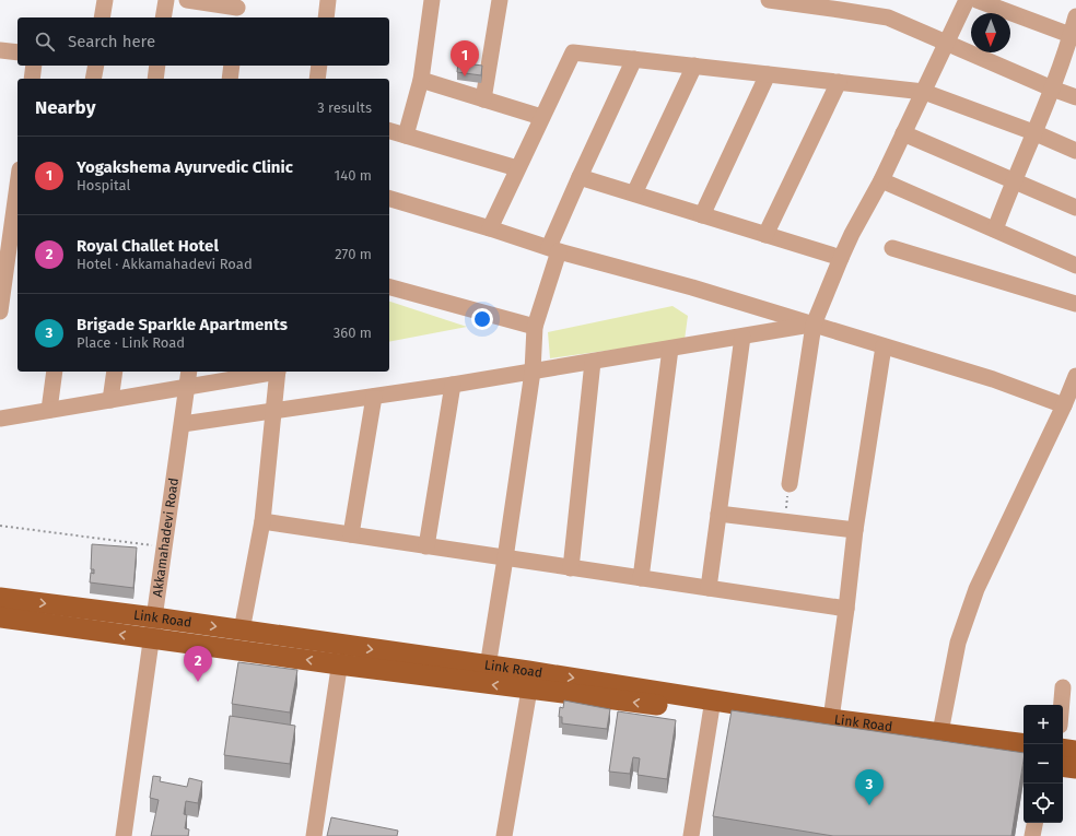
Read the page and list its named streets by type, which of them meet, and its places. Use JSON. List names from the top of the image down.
{
  "streets": {
    "main road": ["Link Road"],
    "street": ["Akkamahadevi Road"]
  },
  "crossings": [
    ["Akkamahadevi Road", "Link Road"]
  ],
  "north": "bottom",
  "page": {
    "search": "Search here",
    "pins": ["1", "2", "3"],
    "heading": ["Nearby", "3 results"],
    "list": [
      {
        "mark": "1",
        "name": "Yogakshema Ayurvedic Clinic",
        "note": "Hospital",
        "value": "140 m"
      },
      {
        "mark": "2",
        "name": "Royal Challet Hotel",
        "note": "Hotel · Akkamahadevi Road",
        "value": "270 m"
      },
      {
        "mark": "3",
        "name": "Brigade Sparkle Apartments",
        "note": "Place · Link Road",
        "value": "360 m"
      }
    ],
    "map_buttons": ["+", "−"]
  }
}
